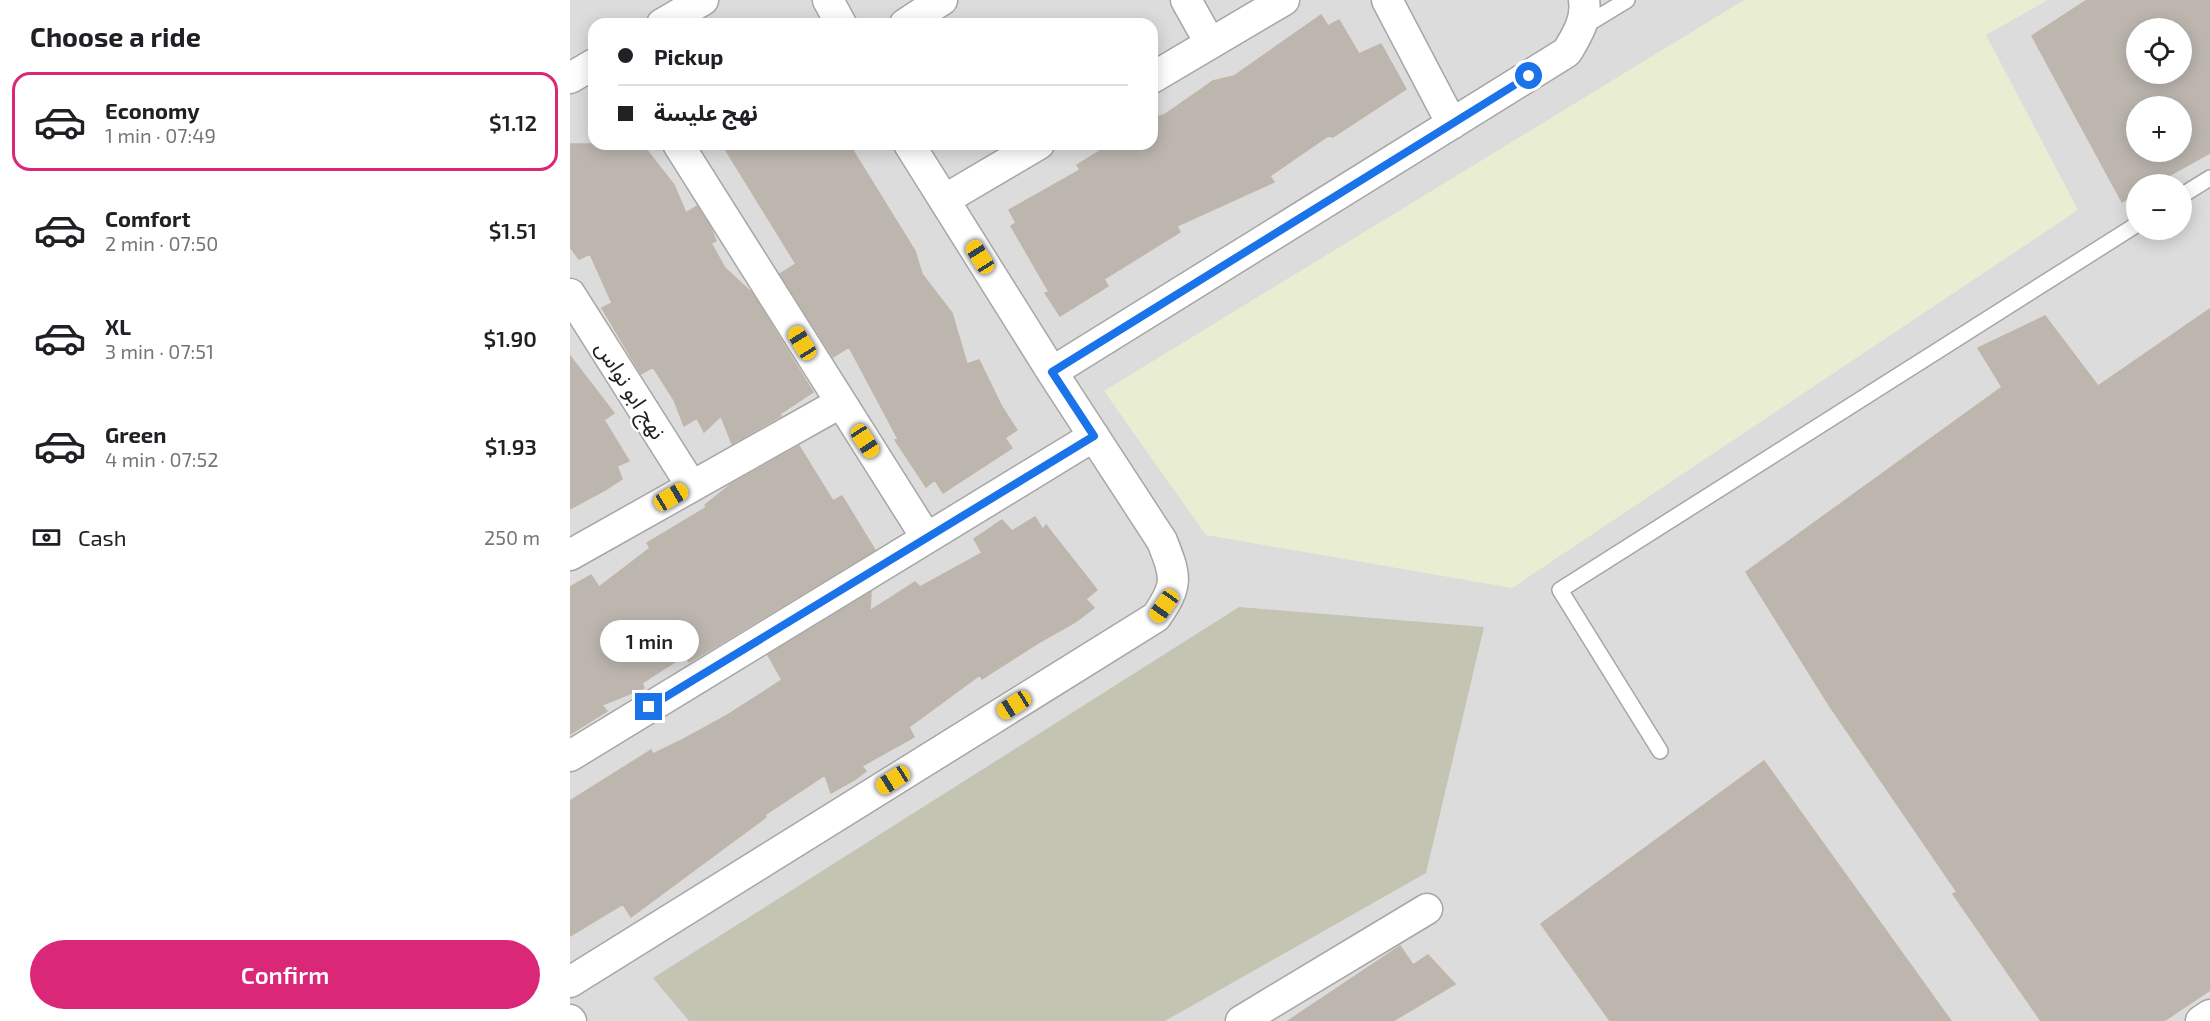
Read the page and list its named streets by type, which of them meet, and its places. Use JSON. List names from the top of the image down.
{
  "streets": {
    "street": ["نهج ابو نواس"]
  },
  "page": {
    "heading": "Choose a ride",
    "map_buttons": ["+", "−"],
    "banner": ["Pickup", "نهج عليسة"],
    "list": [
      {
        "name": "Economy",
        "note": "1 min · 07:49",
        "value": "$1.12"
      },
      {
        "name": "Comfort",
        "note": "2 min · 07:50",
        "value": "$1.51"
      },
      {
        "name": "XL",
        "note": "3 min · 07:51",
        "value": "$1.90"
      },
      {
        "name": "Green",
        "note": "4 min · 07:52",
        "value": "$1.93"
      }
    ],
    "pay": ["Cash", "250 m"],
    "bubble": "1 min",
    "buttons": "Confirm"
  }
}
